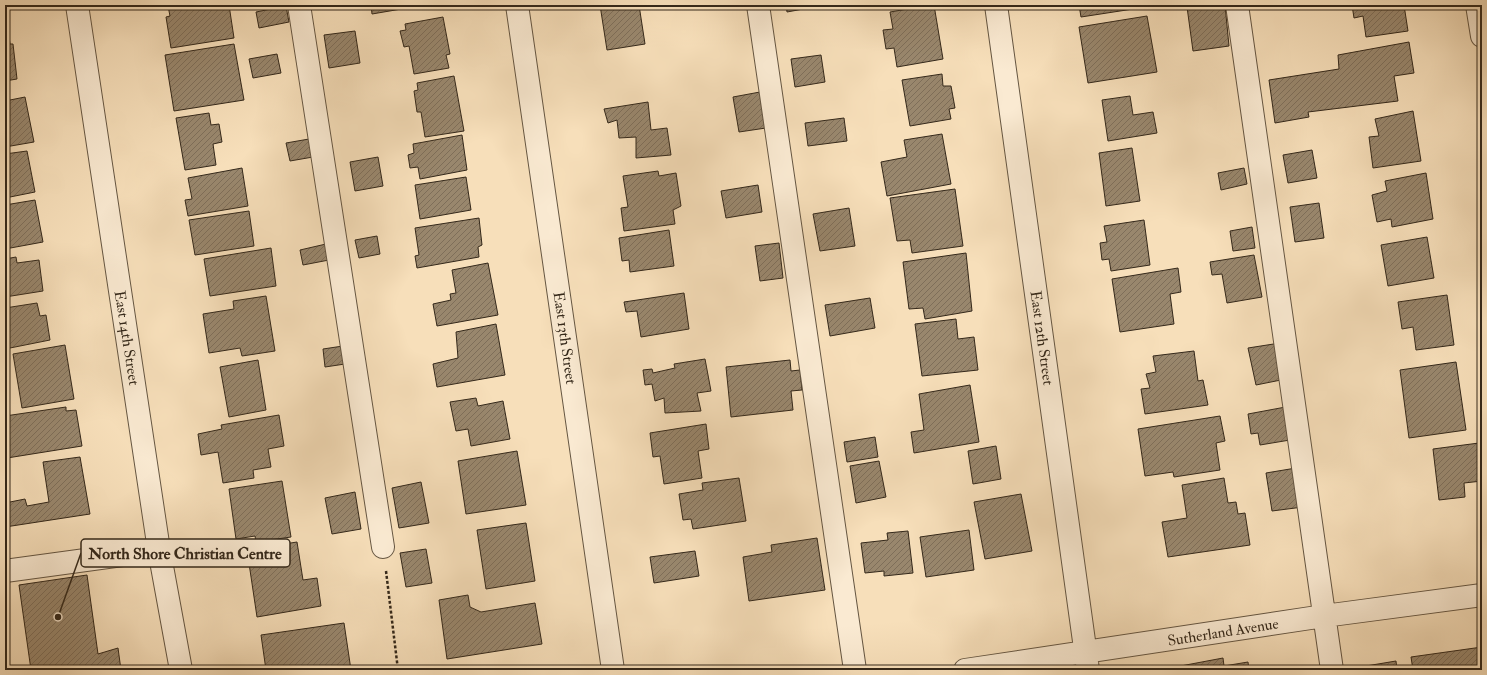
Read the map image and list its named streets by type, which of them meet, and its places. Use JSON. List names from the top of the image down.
{
  "streets": {
    "street": [
      "East 14th Street",
      "East 13th Street",
      "East 12th Street",
      "Sutherland Avenue"
    ]
  },
  "crossings": [
    ["East 12th Street", "Sutherland Avenue"]
  ],
  "places": ["North Shore Christian Centre"]
}
